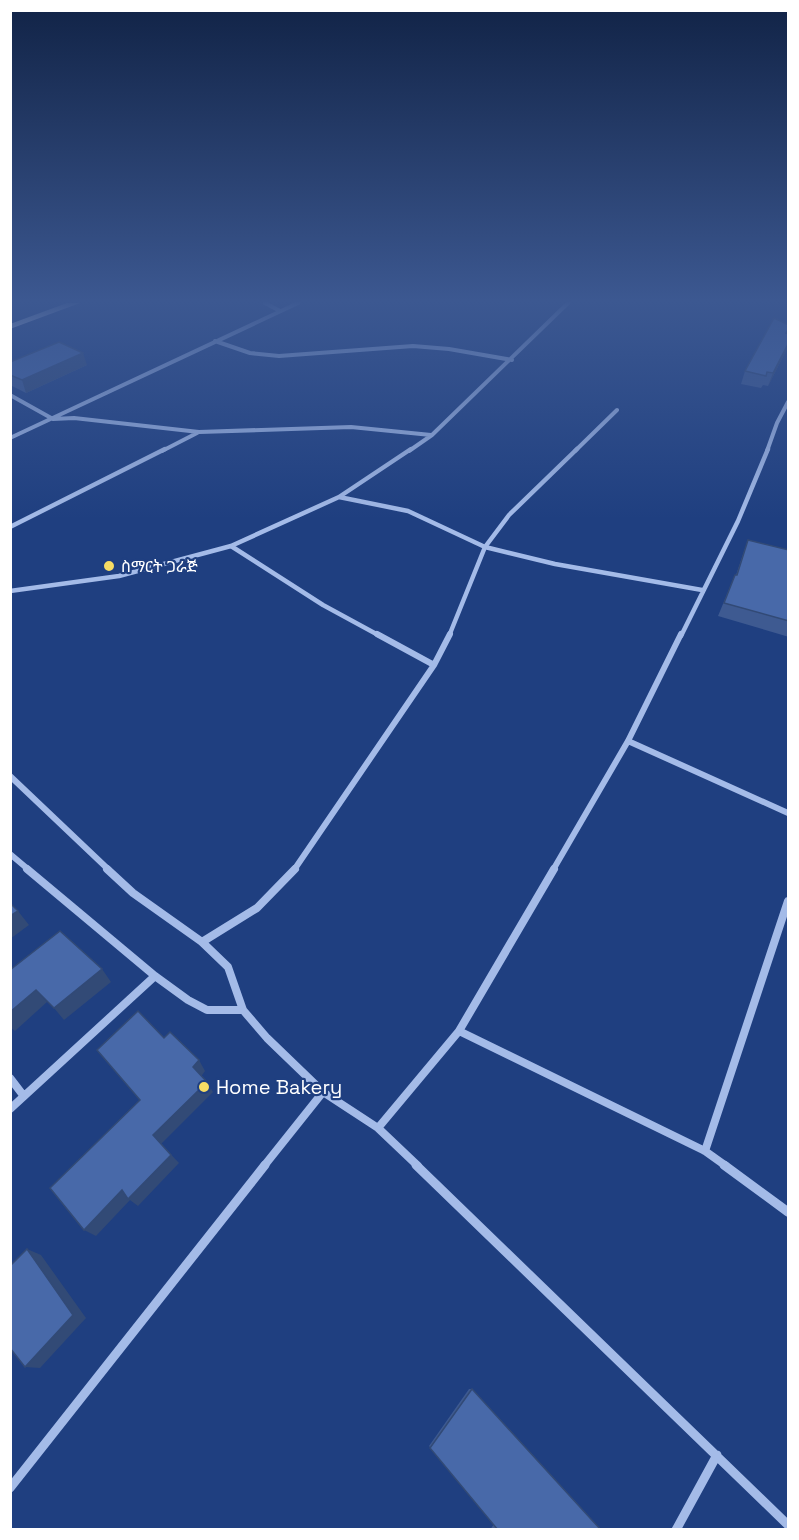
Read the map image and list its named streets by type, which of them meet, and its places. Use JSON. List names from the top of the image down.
{
  "places": ["ስማርት ጋራጅ", "Home Bakery"]
}
